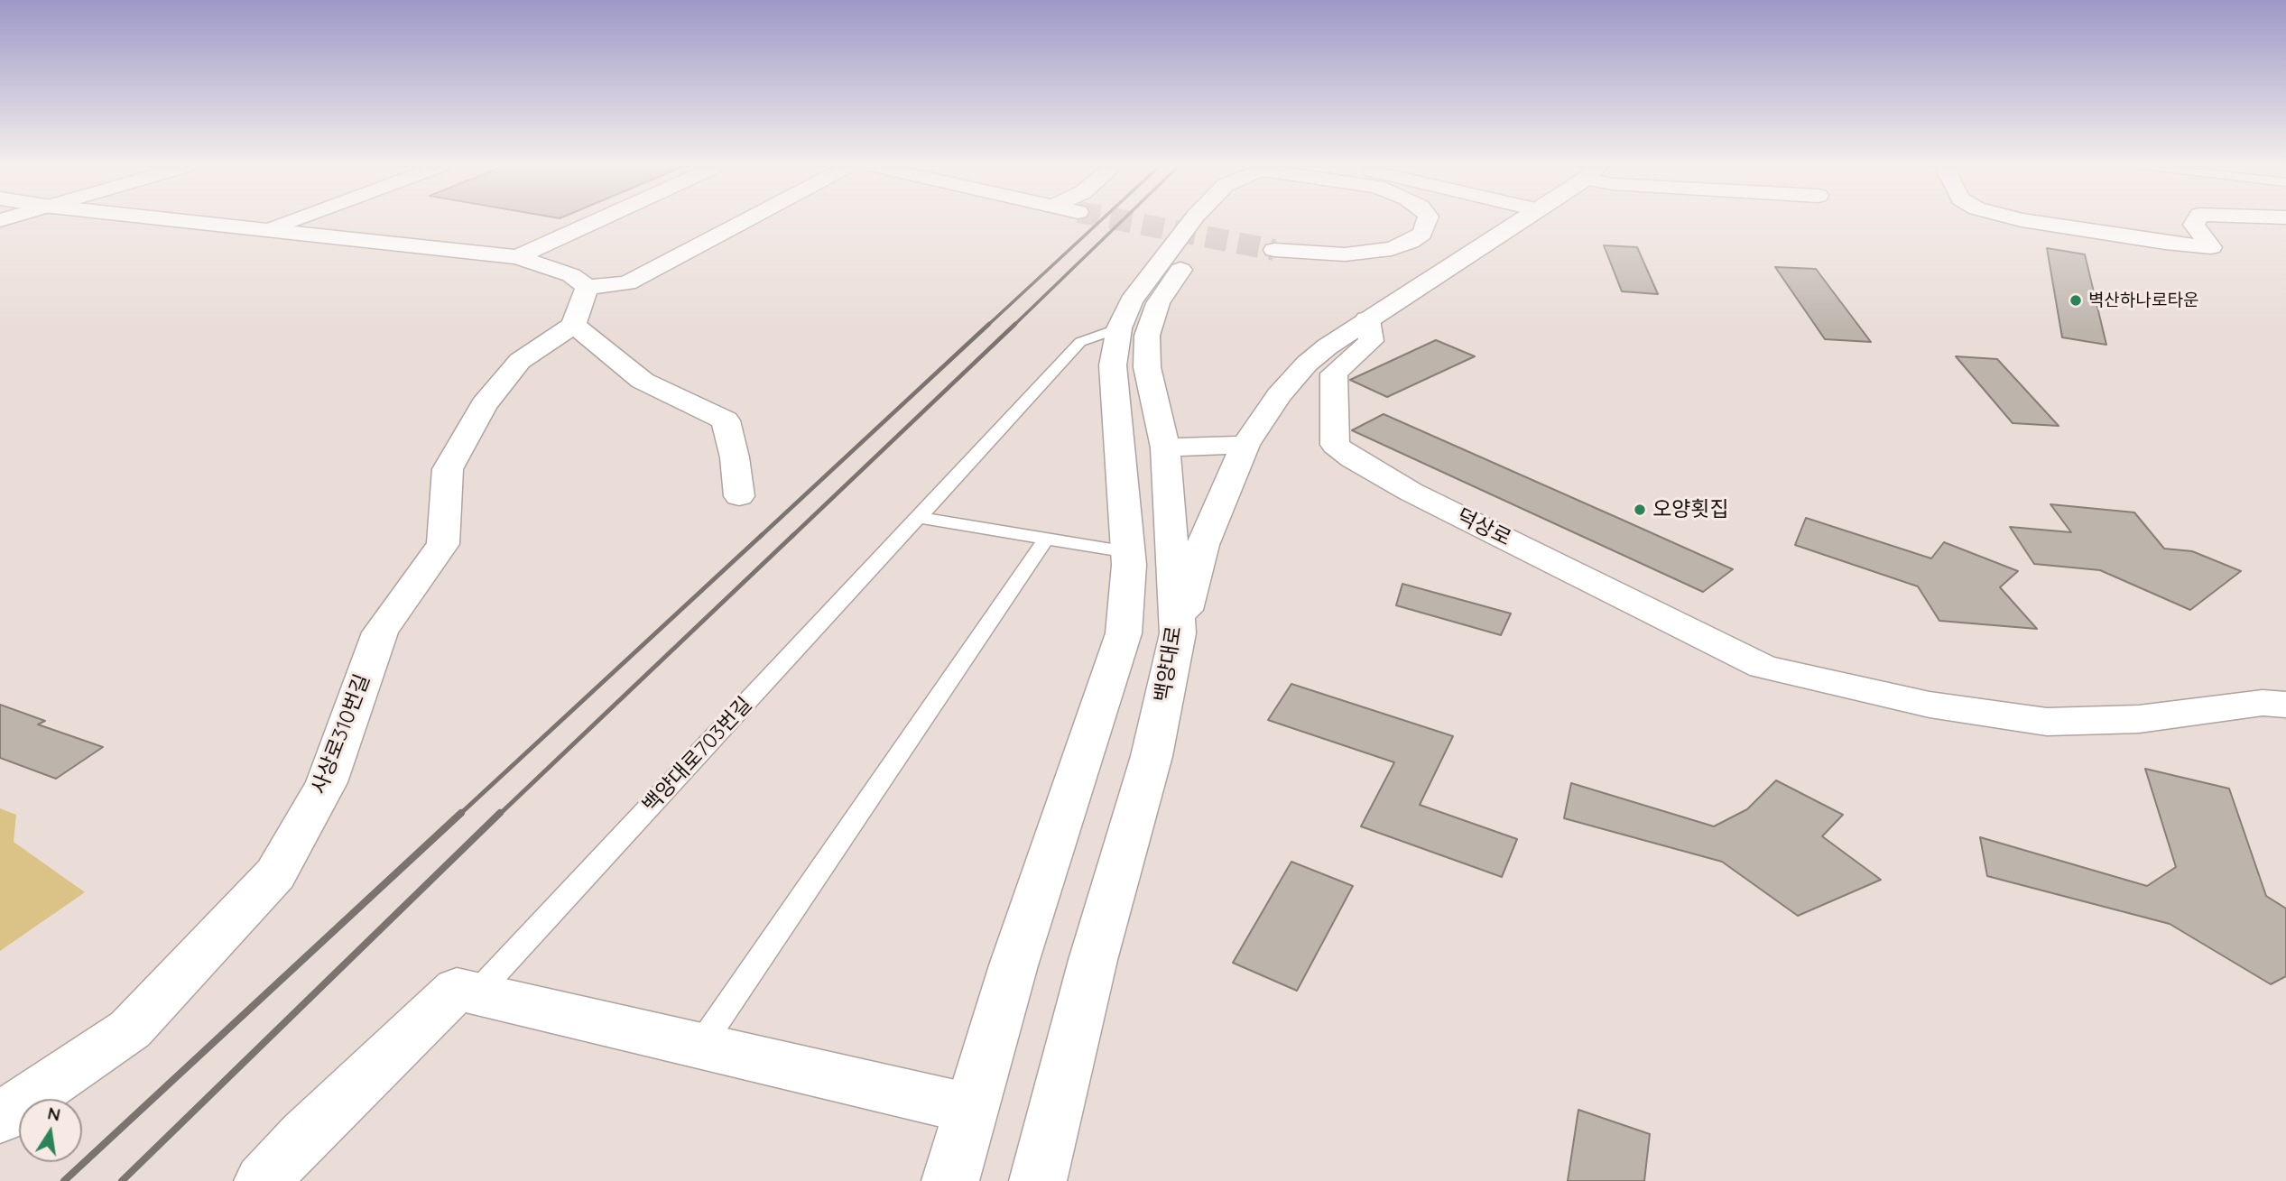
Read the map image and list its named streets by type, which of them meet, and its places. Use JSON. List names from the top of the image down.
{
  "streets": {
    "street": ["덕상로", "백양대로", "사상로310번길"],
    "lane": ["백양대로703번길"]
  },
  "places": ["벽산하나로타운", "오양횟집"],
  "north": "top"
}
